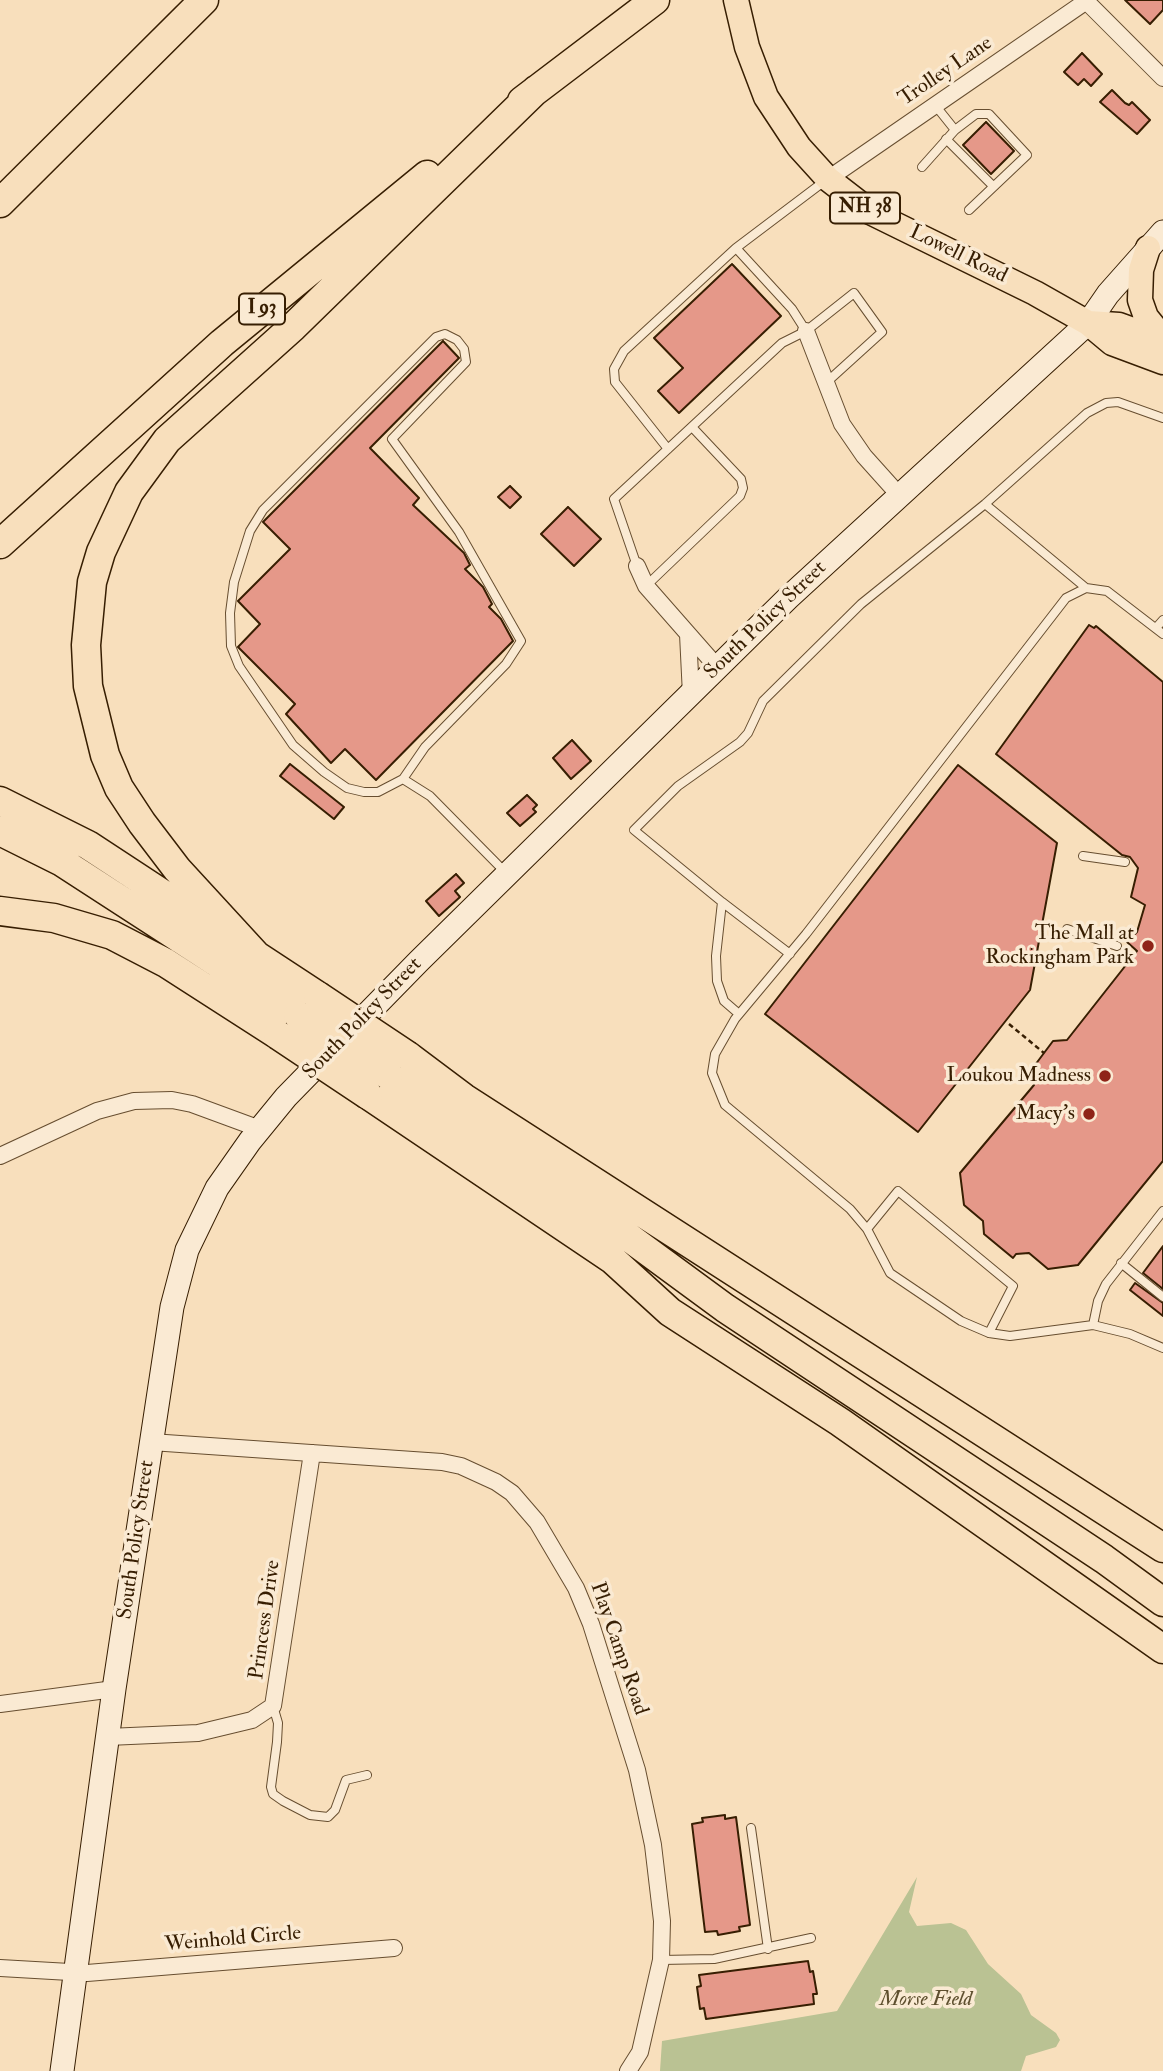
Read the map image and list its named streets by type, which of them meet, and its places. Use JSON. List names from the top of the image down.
{
  "streets": {
    "highway": ["I 93"],
    "main road": ["NH 38", "Lowell Road"],
    "street": [
      "Trolley Lane",
      "South Policy Street",
      "Princess Drive",
      "Play Camp Road",
      "Weinhold Circle"
    ]
  },
  "crossings": [
    ["Trolley Lane", "Lowell Road"],
    ["NH 38", "Lowell Road"],
    ["NH 38", "South Policy Street"],
    ["Lowell Road", "South Policy Street"],
    ["South Policy Street", "Princess Drive"],
    ["South Policy Street", "Play Camp Road"],
    ["South Policy Street", "Weinhold Circle"],
    ["Princess Drive", "Play Camp Road"]
  ],
  "parks": ["Morse Field"],
  "places": ["The Mall at Rockingham Park", "Loukou Madness", "Macy's"]
}
